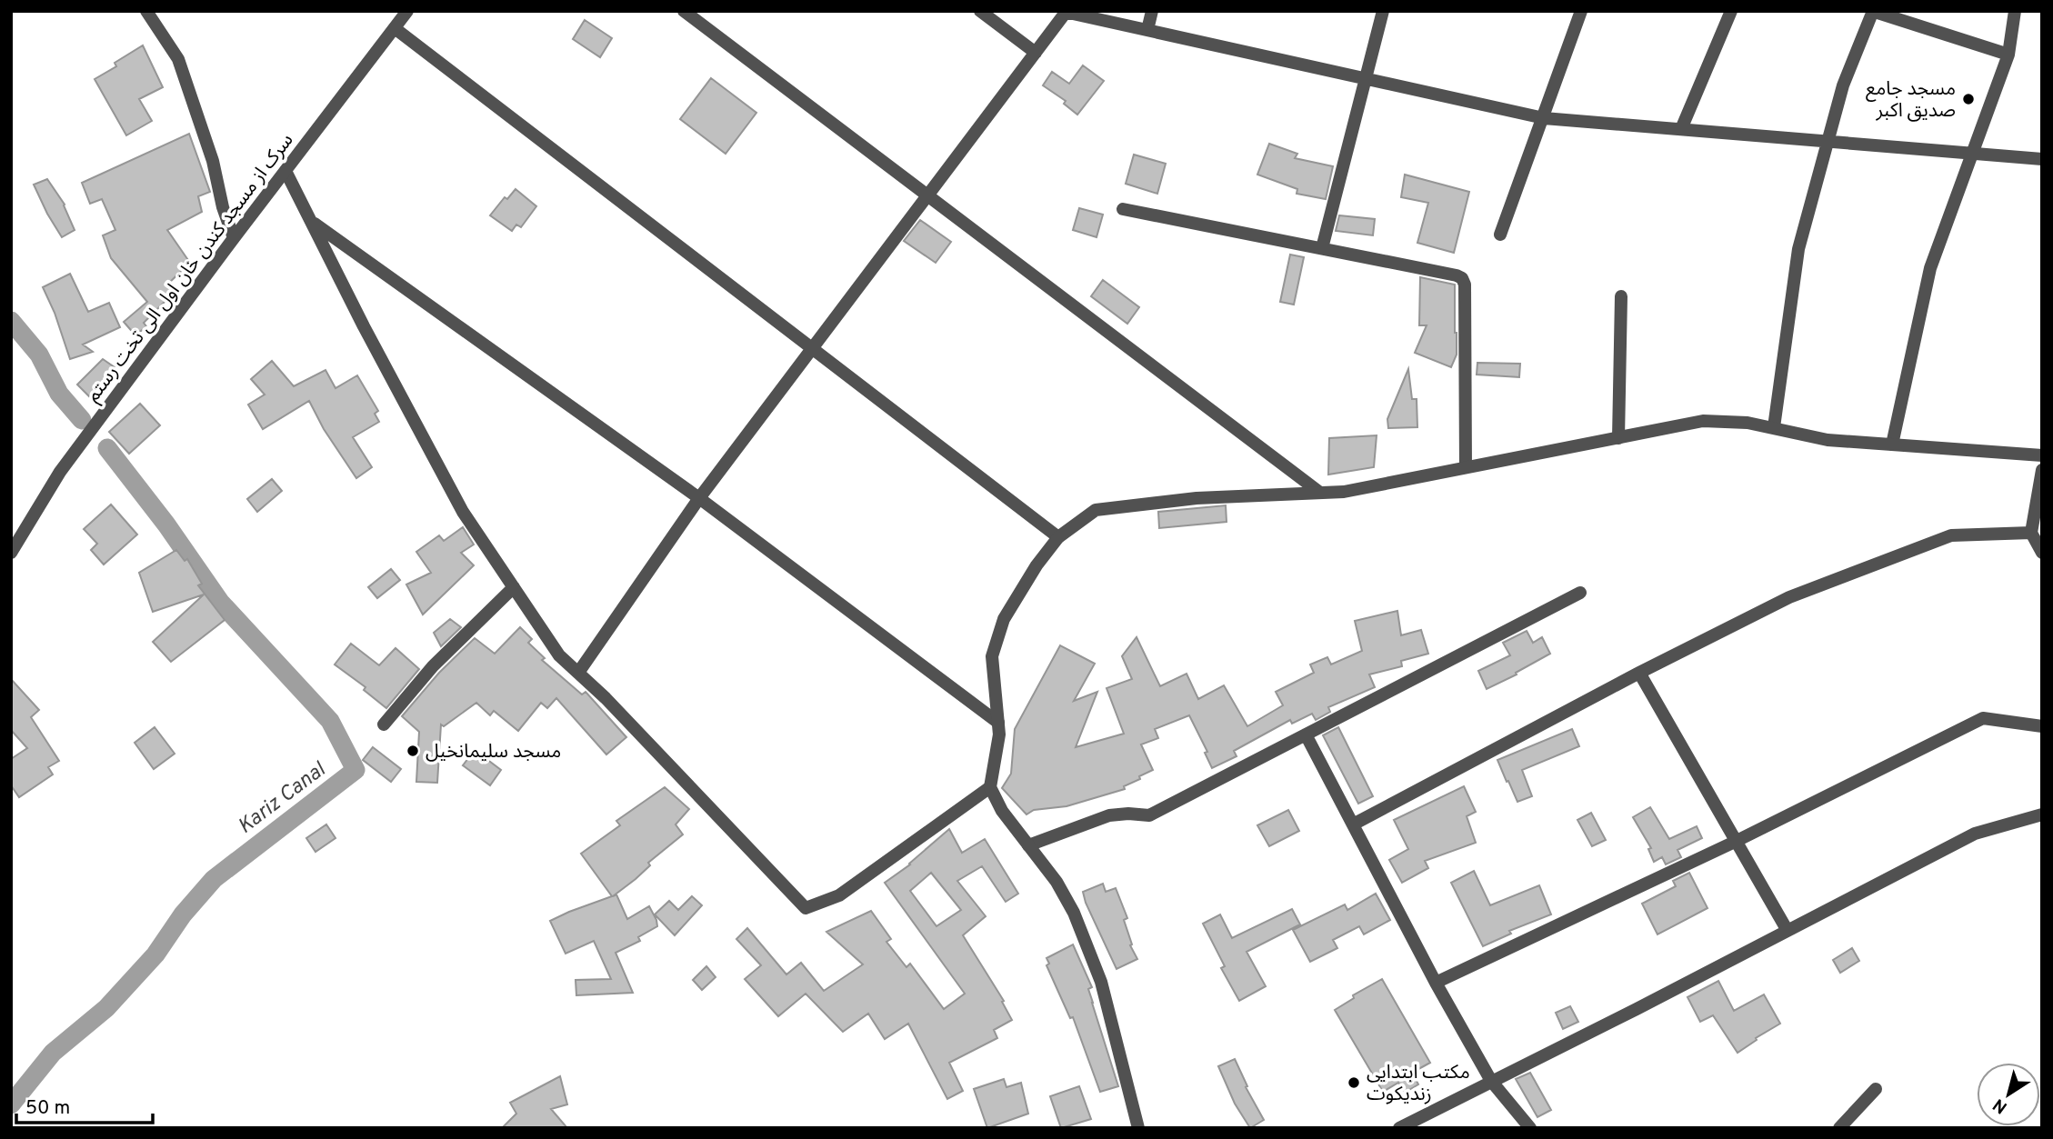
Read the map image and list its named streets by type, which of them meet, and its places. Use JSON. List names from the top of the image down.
{
  "streets": {
    "street": ["سرک از مسجد کندن خان اول الی تخت رستم"]
  },
  "water": ["Kariz Canal"],
  "places": ["مسجد جامع صدیق اکبر", "مسجد سلیمانخیل", "مکتب ابتدایی زندیکوت"],
  "scale_bar": "50 m",
  "north": "bottom left"
}
